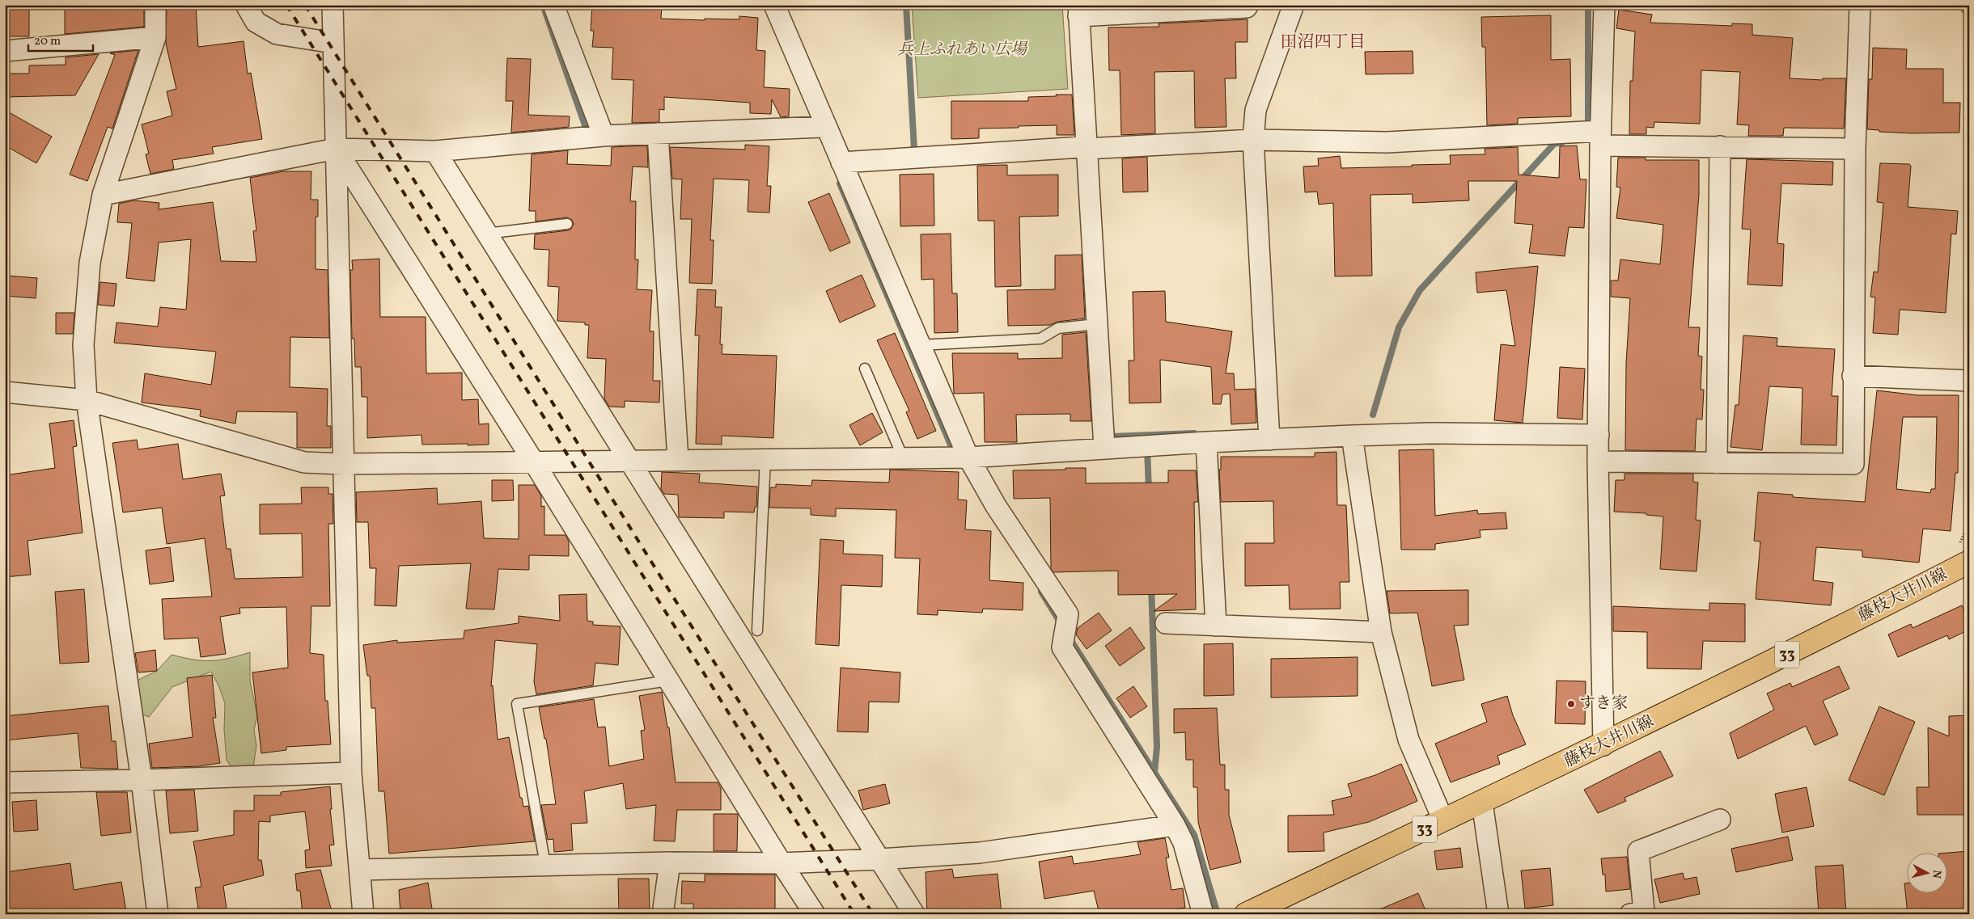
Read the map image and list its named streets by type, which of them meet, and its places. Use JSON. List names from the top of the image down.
{
  "streets": {
    "main road": ["藤枝大井川線", "33"]
  },
  "districts": ["田沼四丁目"],
  "parks": ["兵上ふれあい広場"],
  "places": ["すき家"],
  "scale_bar": "20 m",
  "north": "right"
}
